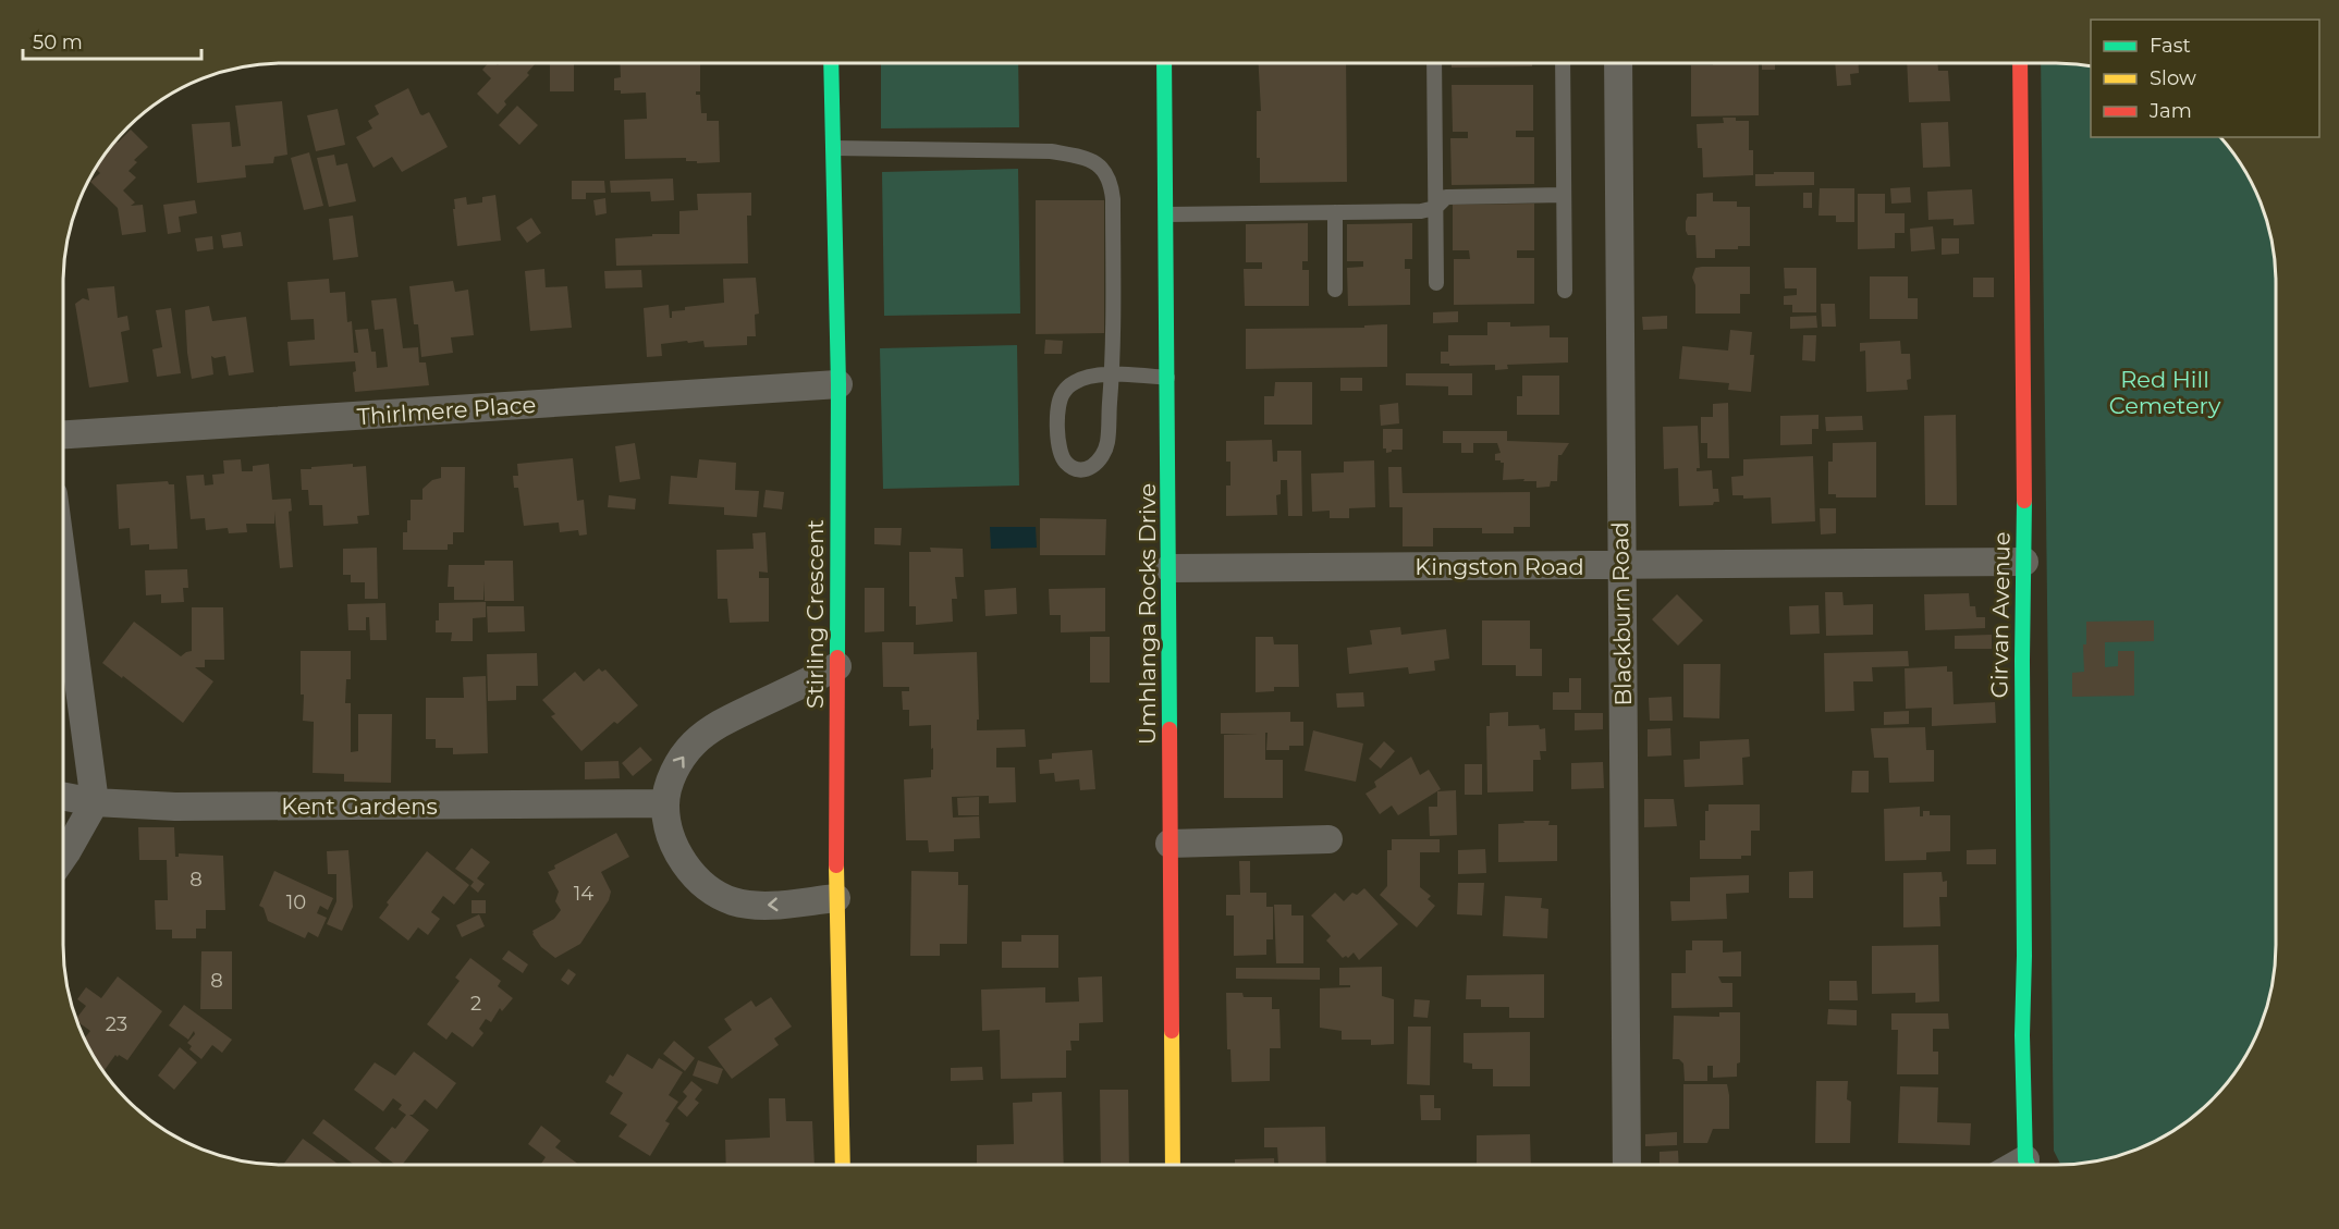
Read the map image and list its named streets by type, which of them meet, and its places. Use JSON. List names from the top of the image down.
{
  "streets": {
    "street": [
      "Thirlmere Place",
      "Kingston Road",
      "Stirling Crescent",
      "Umhlanga Rocks Drive",
      "Blackburn Road",
      "Girvan Avenue",
      "Kent Gardens"
    ]
  },
  "crossings": [
    ["Thirlmere Place", "Stirling Crescent"],
    ["Kingston Road", "Umhlanga Rocks Drive"],
    ["Kingston Road", "Blackburn Road"],
    ["Kingston Road", "Girvan Avenue"]
  ],
  "parks": ["Red Hill Cemetery"],
  "house_numbers": [
    "8",
    "14",
    "10",
    "8",
    "2",
    "23"
  ],
  "legend": ["Fast", "Slow", "Jam"],
  "scale_bar": "50 m"
}
